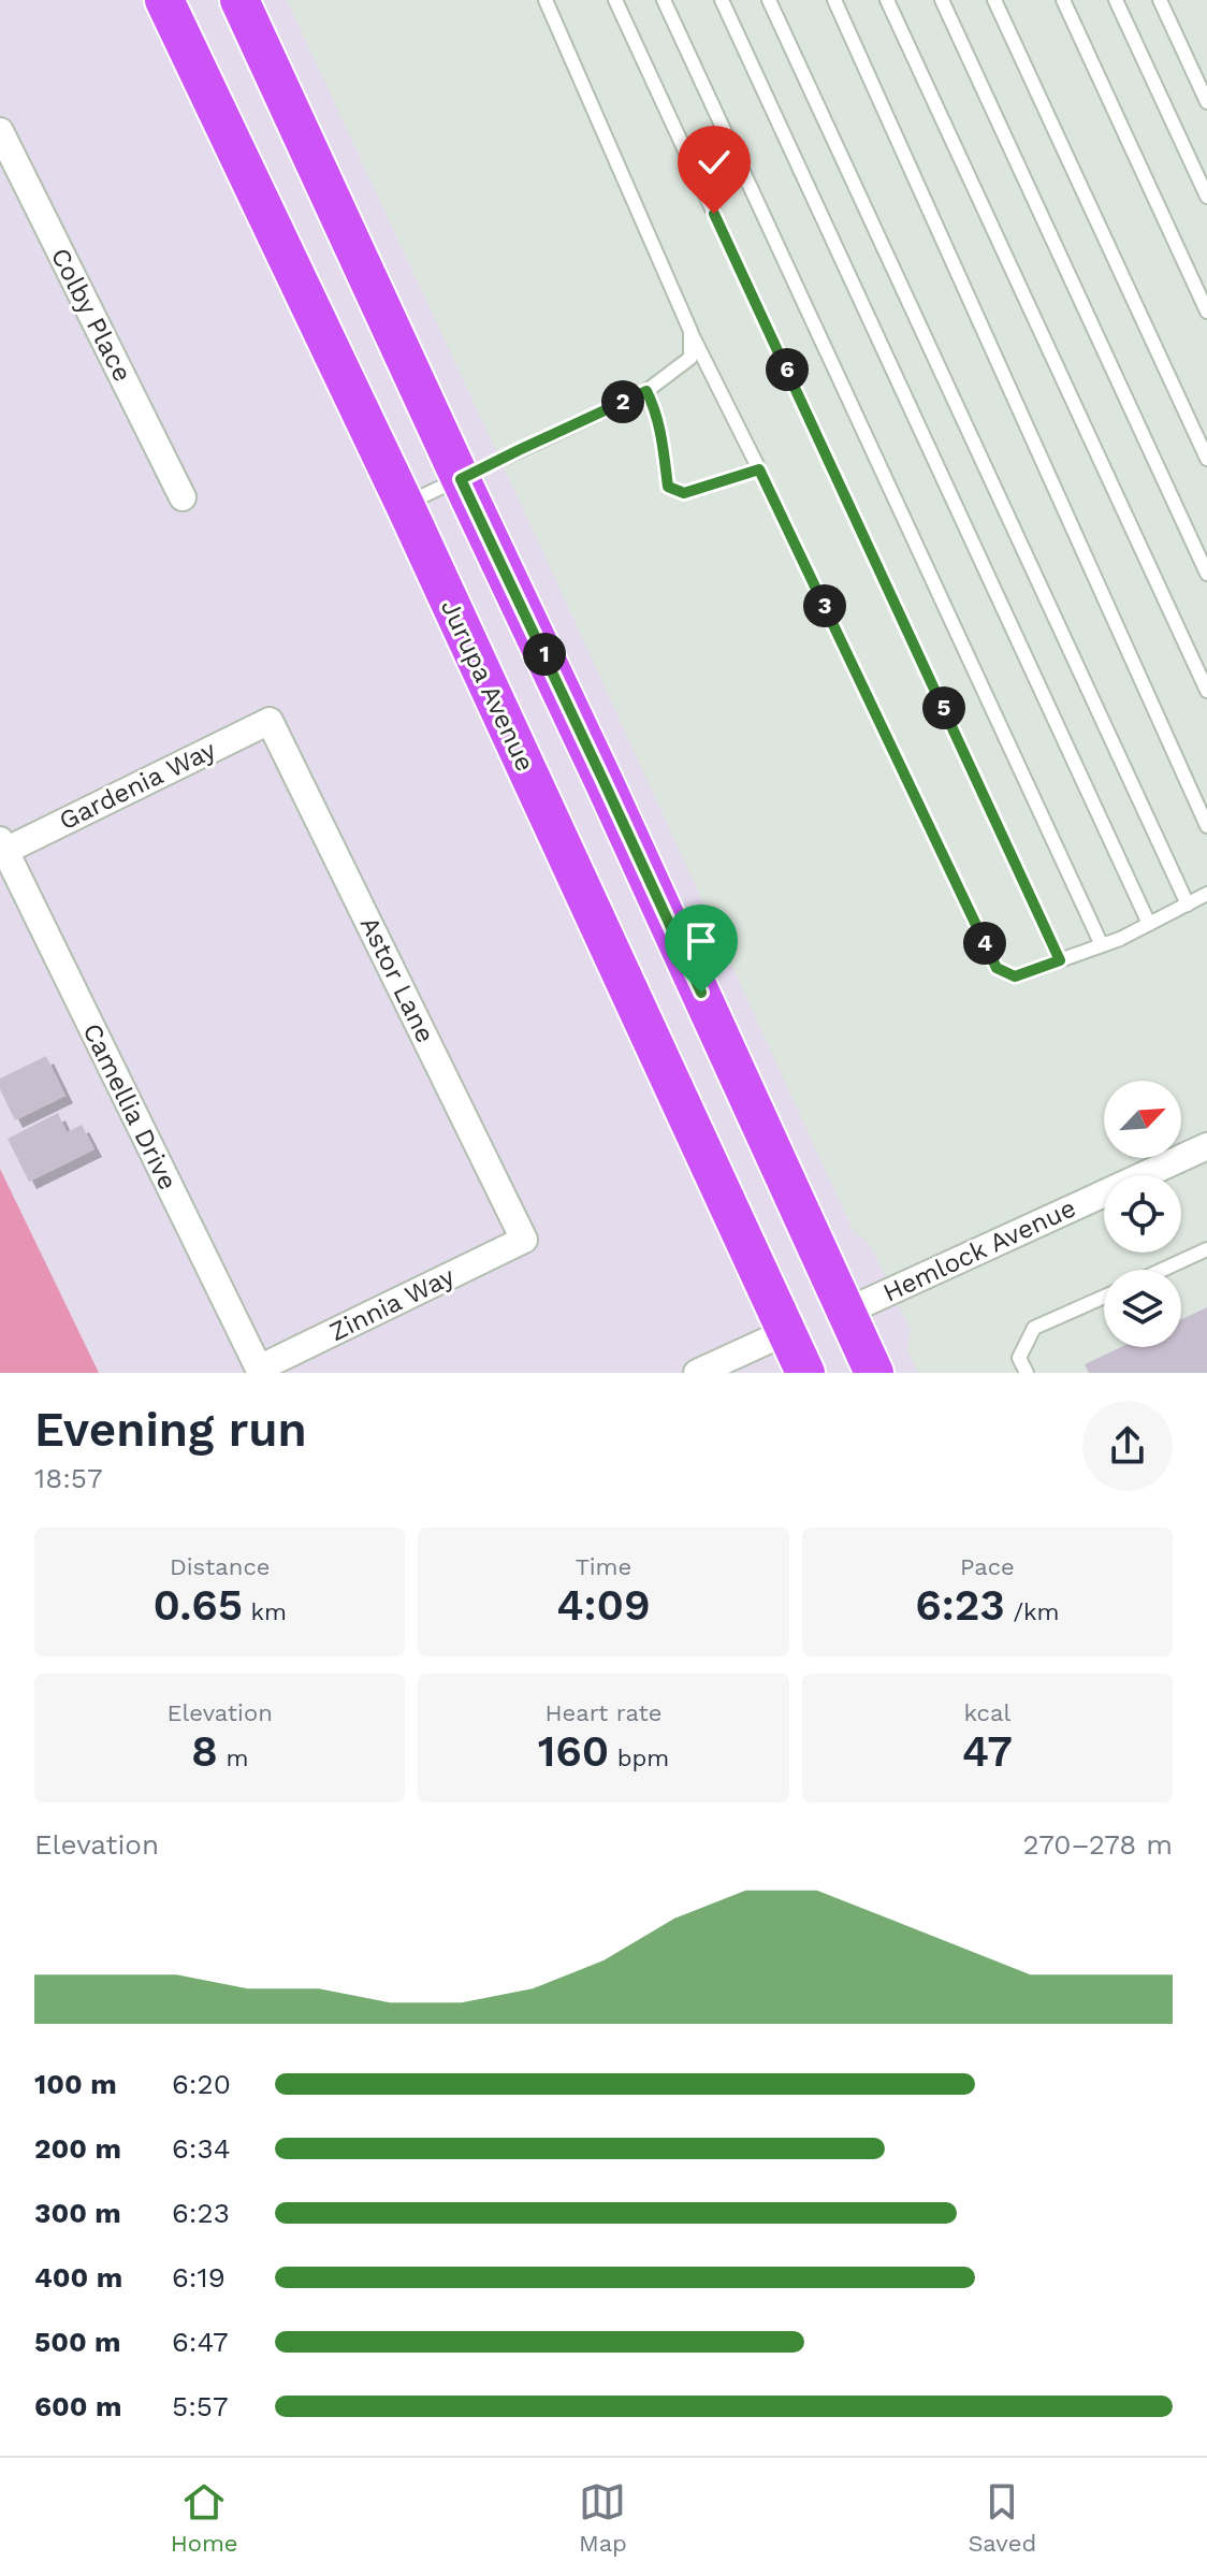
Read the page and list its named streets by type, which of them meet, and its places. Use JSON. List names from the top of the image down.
{
  "streets": {
    "main road": ["Jurupa Avenue"],
    "street": [
      "Colby Place",
      "Gardenia Way",
      "Astor Lane",
      "Camellia Drive",
      "Hemlock Avenue",
      "Zinnia Way"
    ]
  },
  "crossings": [
    ["Gardenia Way", "Astor Lane"],
    ["Gardenia Way", "Camellia Drive"],
    ["Astor Lane", "Zinnia Way"],
    ["Camellia Drive", "Zinnia Way"]
  ],
  "north": "top right",
  "page": {
    "pins": [
      "6",
      "2",
      "3",
      "1",
      "5",
      "4"
    ],
    "heading": ["Evening run", "18:57"],
    "stats": [
      ["Distance", "0.65 km"],
      ["Time", "4:09"],
      ["Pace", "6:23 /km"],
      ["Elevation", "8 m"],
      ["Heart rate", "160 bpm"],
      ["kcal", "47"]
    ],
    "chart": ["Elevation", "270–278 m"],
    "list": [
      {
        "name": "100 m",
        "note": "6:20"
      },
      {
        "name": "200 m",
        "note": "6:34"
      },
      {
        "name": "300 m",
        "note": "6:23"
      },
      {
        "name": "400 m",
        "note": "6:19"
      },
      {
        "name": "500 m",
        "note": "6:47"
      },
      {
        "name": "600 m",
        "note": "5:57"
      }
    ],
    "tabs": ["Home", "Map", "Saved"]
  }
}
